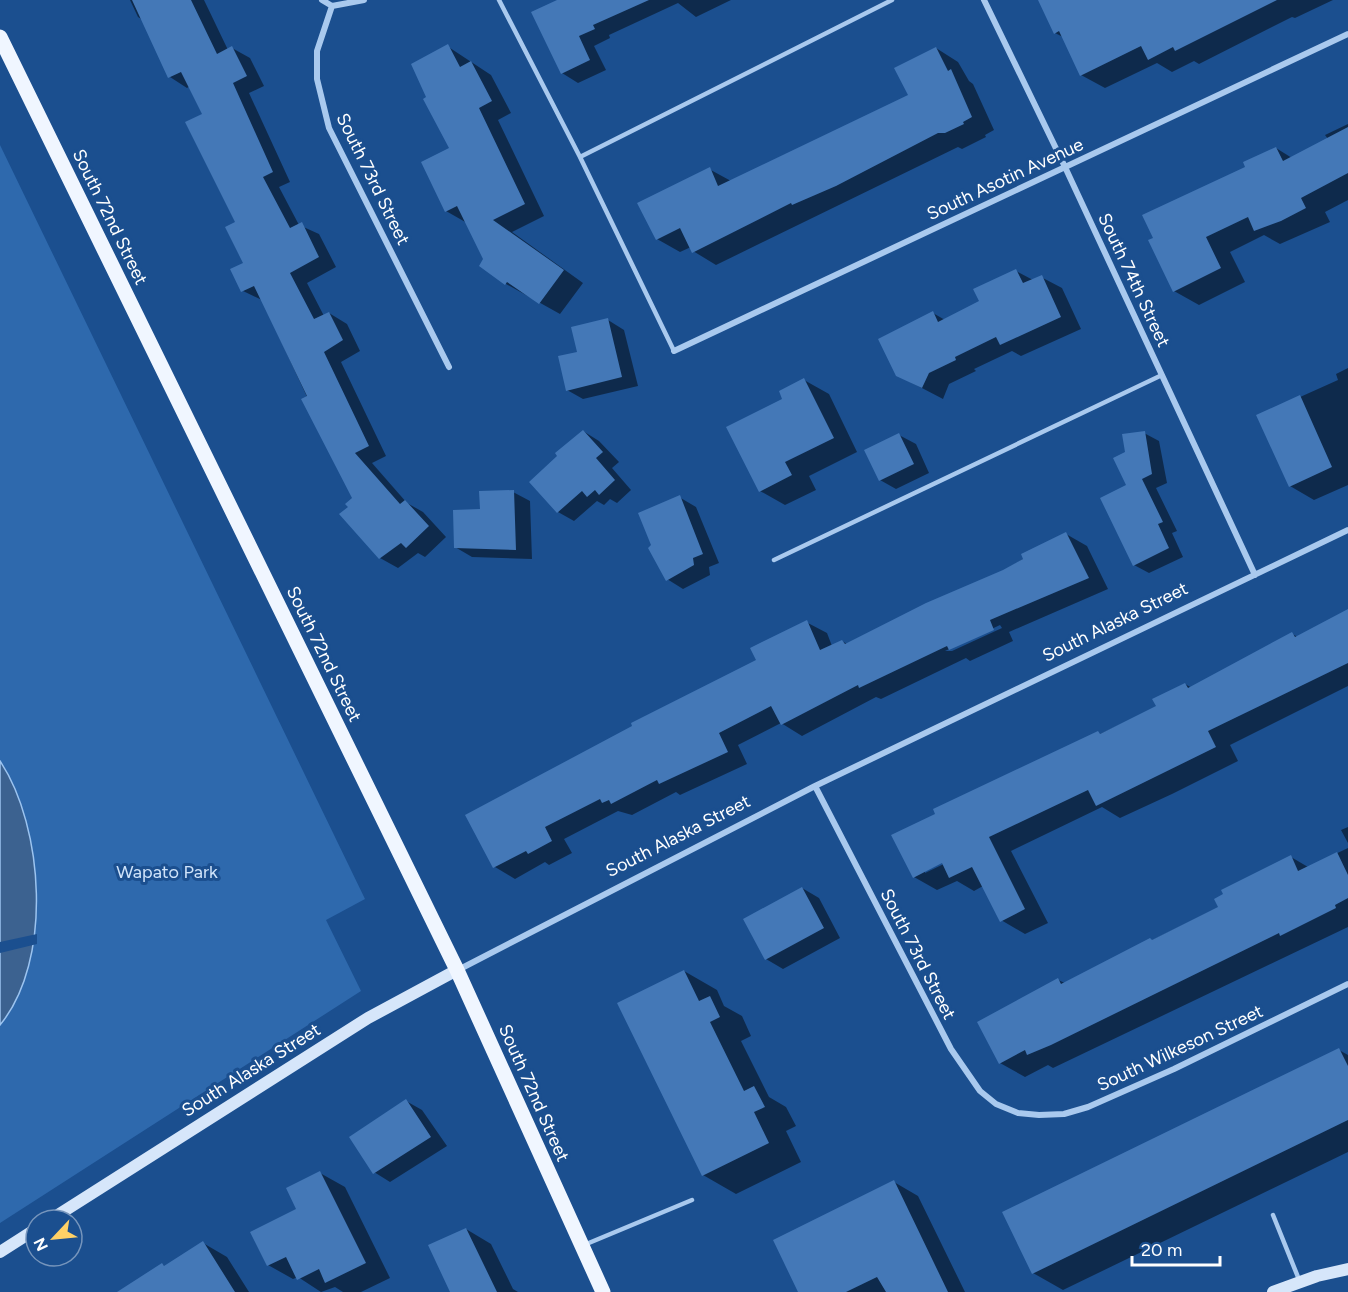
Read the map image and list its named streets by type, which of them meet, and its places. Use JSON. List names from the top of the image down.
{
  "streets": {
    "main road": ["South 72nd Street"],
    "street": [
      "South 73rd Street",
      "South Asotin Avenue",
      "South 74th Street",
      "South Alaska Street",
      "South Wilkeson Street"
    ]
  },
  "crossings": [
    ["South 73rd Street", "South Alaska Street"],
    ["South 73rd Street", "South Wilkeson Street"],
    ["South Asotin Avenue", "South 74th Street"],
    ["South 72nd Street", "South Alaska Street"],
    ["South 74th Street", "South Alaska Street"]
  ],
  "parks": ["Wapato Park"],
  "scale_bar": "20 m",
  "north": "bottom left"
}
